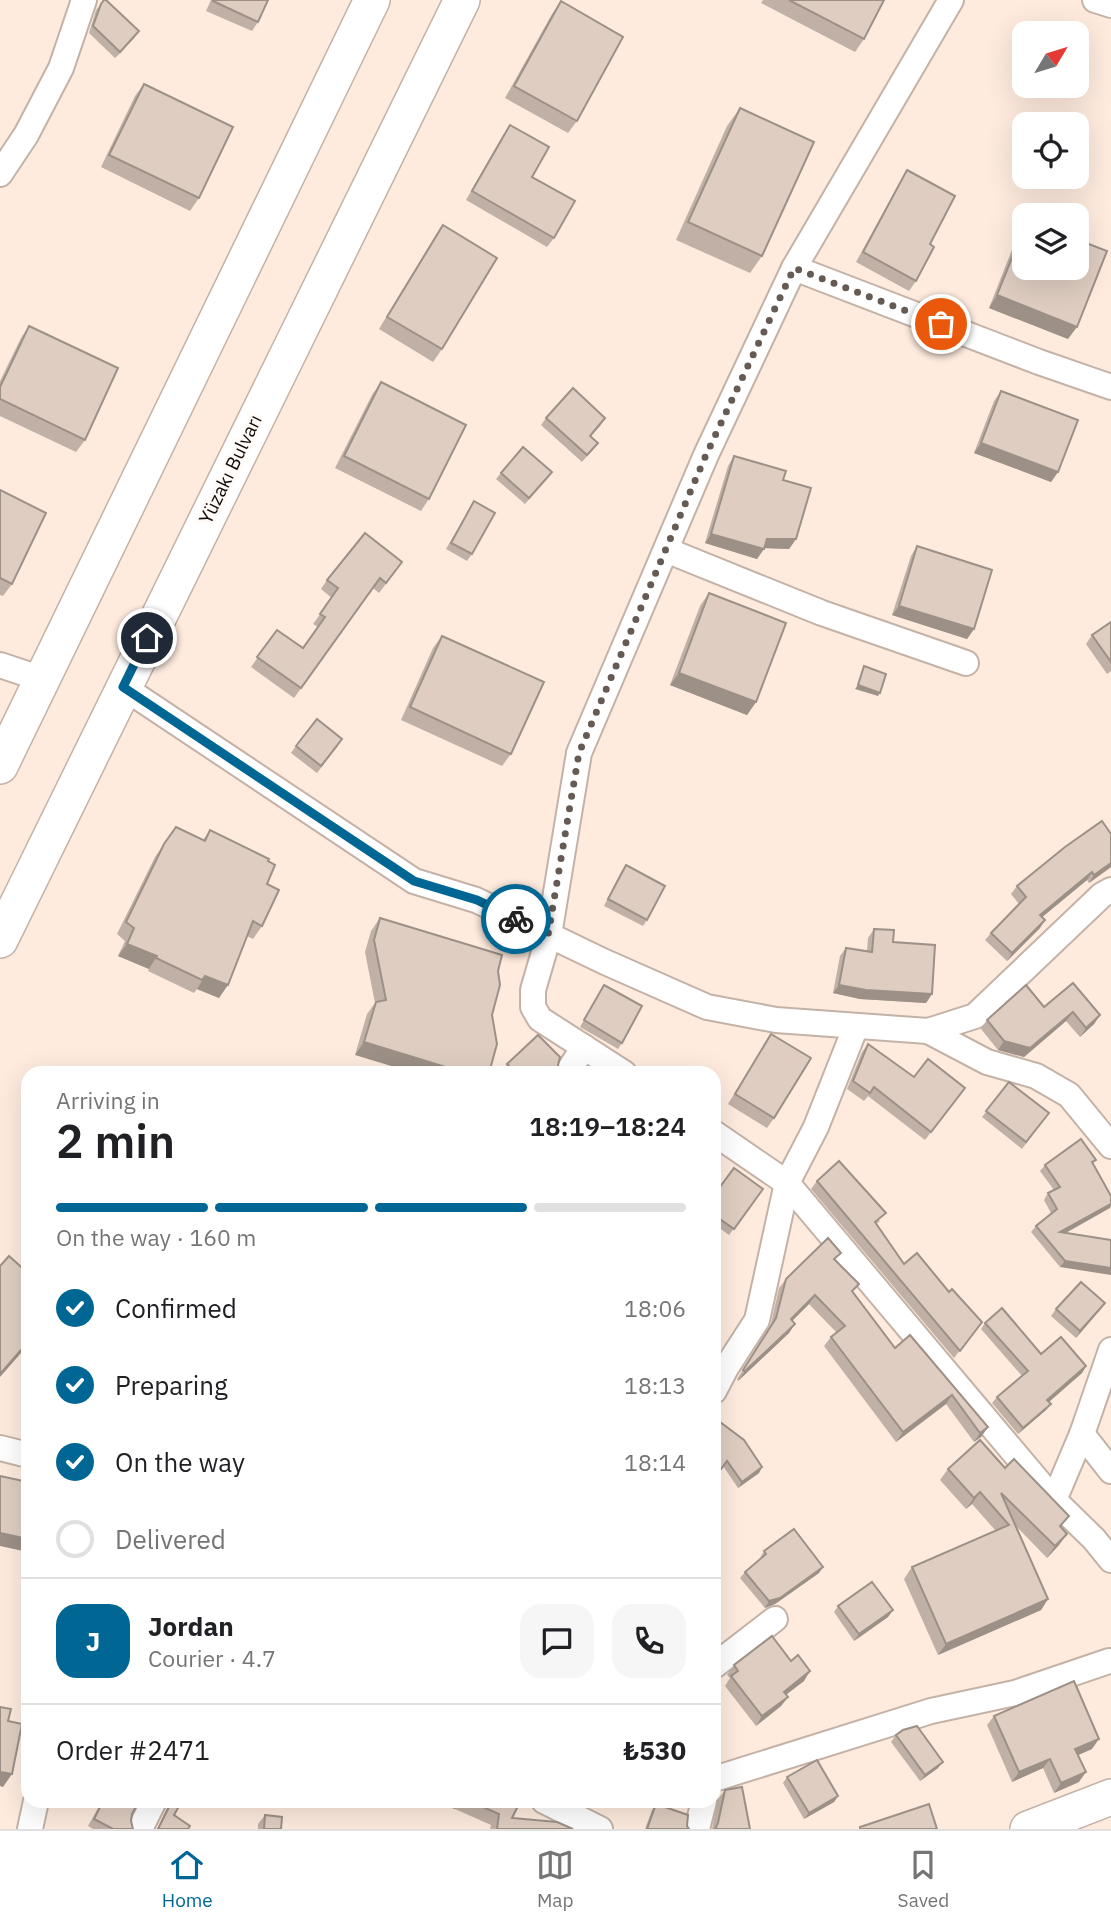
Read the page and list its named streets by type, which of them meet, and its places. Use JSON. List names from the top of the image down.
{
  "streets": {
    "main road": ["Yüzakı Bulvarı"]
  },
  "north": "top right",
  "page": {
    "heading": ["2 min", "Arriving in", "18:19–18:24"],
    "panel": [
      "Jordan",
      "Courier · 4.7",
      "Order #2471",
      "₺530"
    ],
    "bar": "On the way · 160 m",
    "list": [
      ["Confirmed", "18:06"],
      ["Preparing", "18:13"],
      ["On the way", "18:14"],
      "Delivered"
    ],
    "round": "J",
    "tabs": ["Home", "Map", "Saved"]
  }
}
